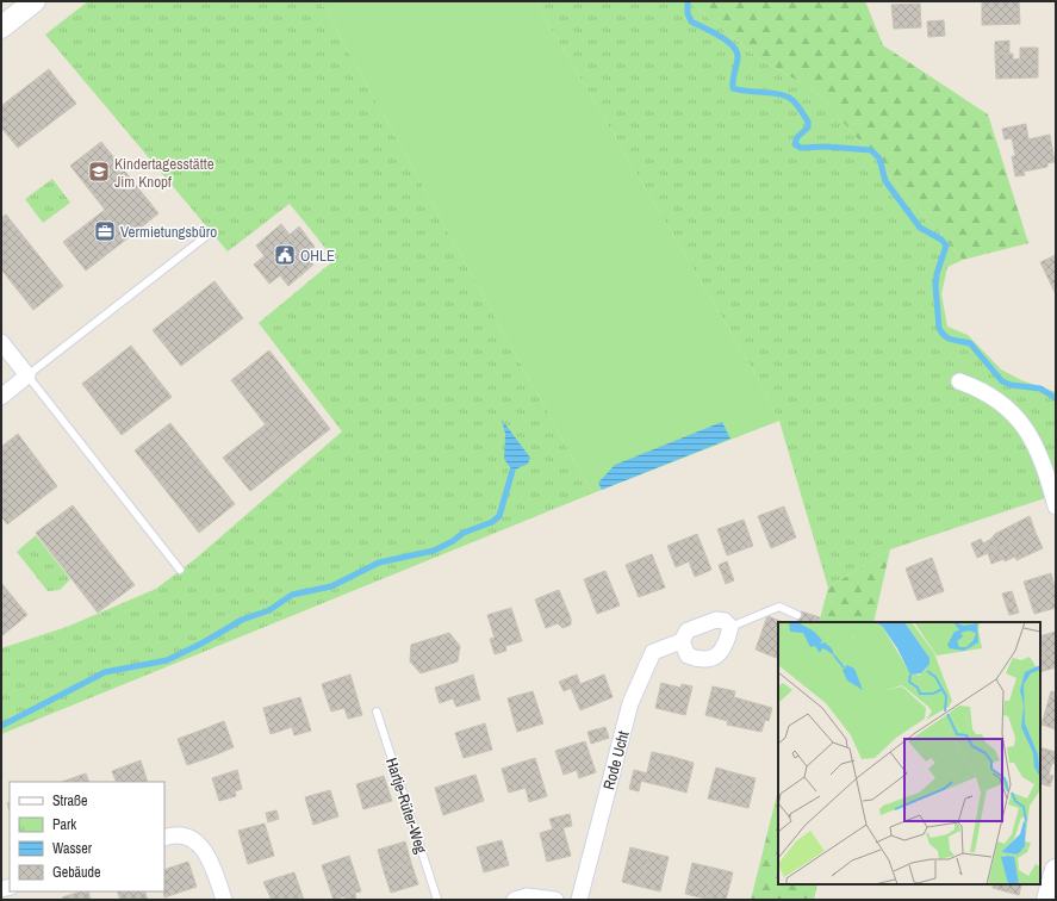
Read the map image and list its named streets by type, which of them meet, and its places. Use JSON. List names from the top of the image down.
{
  "streets": {
    "street": ["Rode Ucht"],
    "lane": ["Hartje-Rüter-Weg"]
  },
  "places": {
    "school or university": ["Kindertagesstätte Jim Knopf"],
    "office": ["Vermietungsbüro"],
    "public building": ["OHLE"]
  },
  "legend": [
    "Straße",
    "Park",
    "Wasser",
    "Gebäude"
  ]
}
